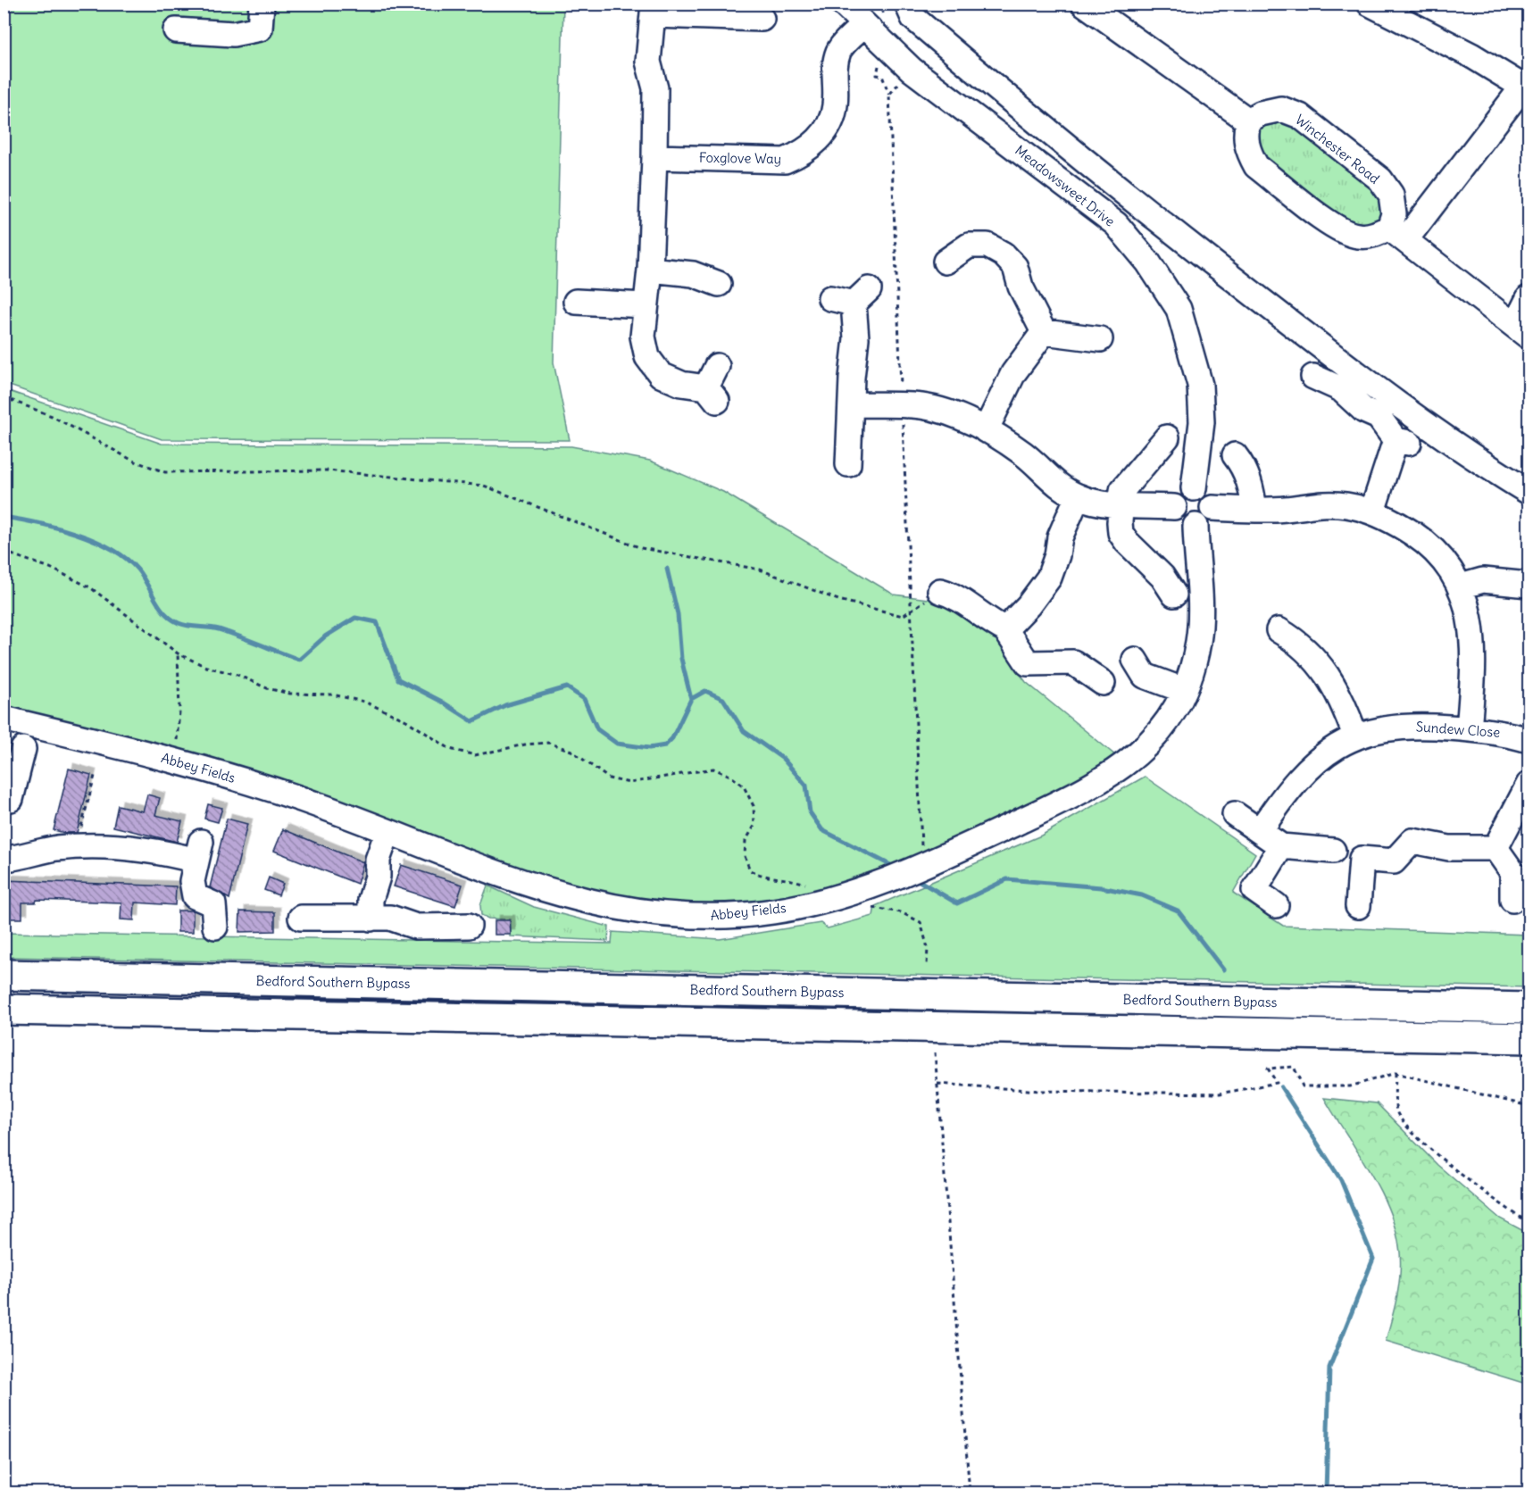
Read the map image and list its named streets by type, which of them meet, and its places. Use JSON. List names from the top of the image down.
{
  "streets": {
    "highway": ["Bedford Southern Bypass"],
    "street": [
      "Winchester Road",
      "Foxglove Way",
      "Meadowsweet Drive",
      "Sundew Close",
      "Abbey Fields"
    ]
  },
  "crossings": [
    ["Foxglove Way", "Meadowsweet Drive"]
  ]
}
